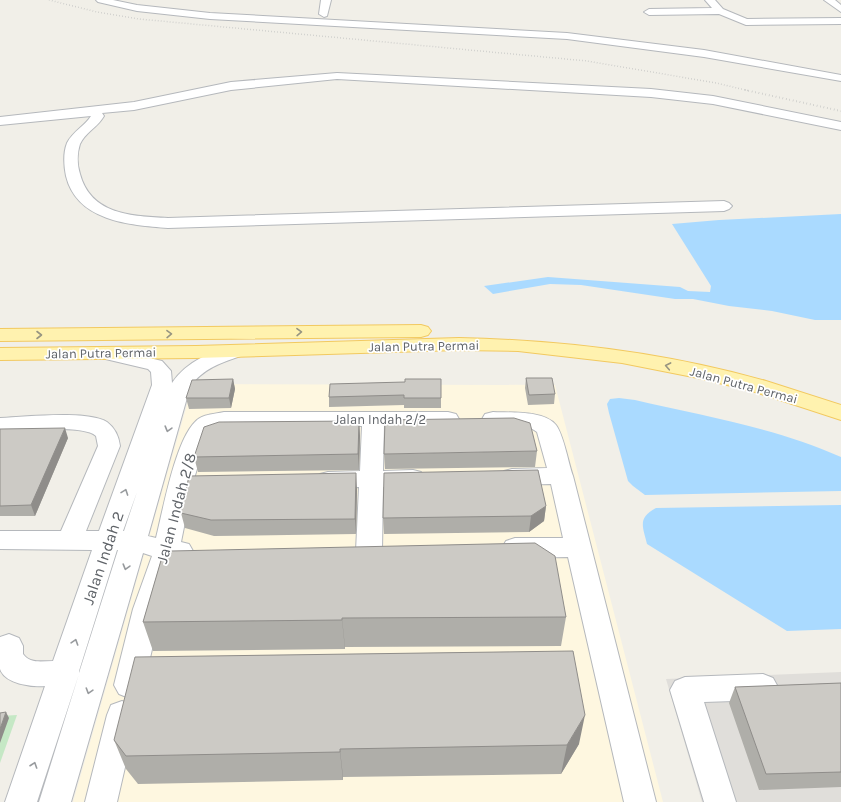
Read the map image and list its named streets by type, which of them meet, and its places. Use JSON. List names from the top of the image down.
{
  "streets": {
    "main road": ["Jalan Putra Permai"],
    "street": ["Jalan Indah 2/2", "Jalan Indah 2/8", "Jalan Indah 2"]
  },
  "crossings": [
    ["Jalan Putra Permai", "Jalan Indah 2"],
    ["Jalan Indah 2/2", "Jalan Indah 2/8"]
  ]
}
